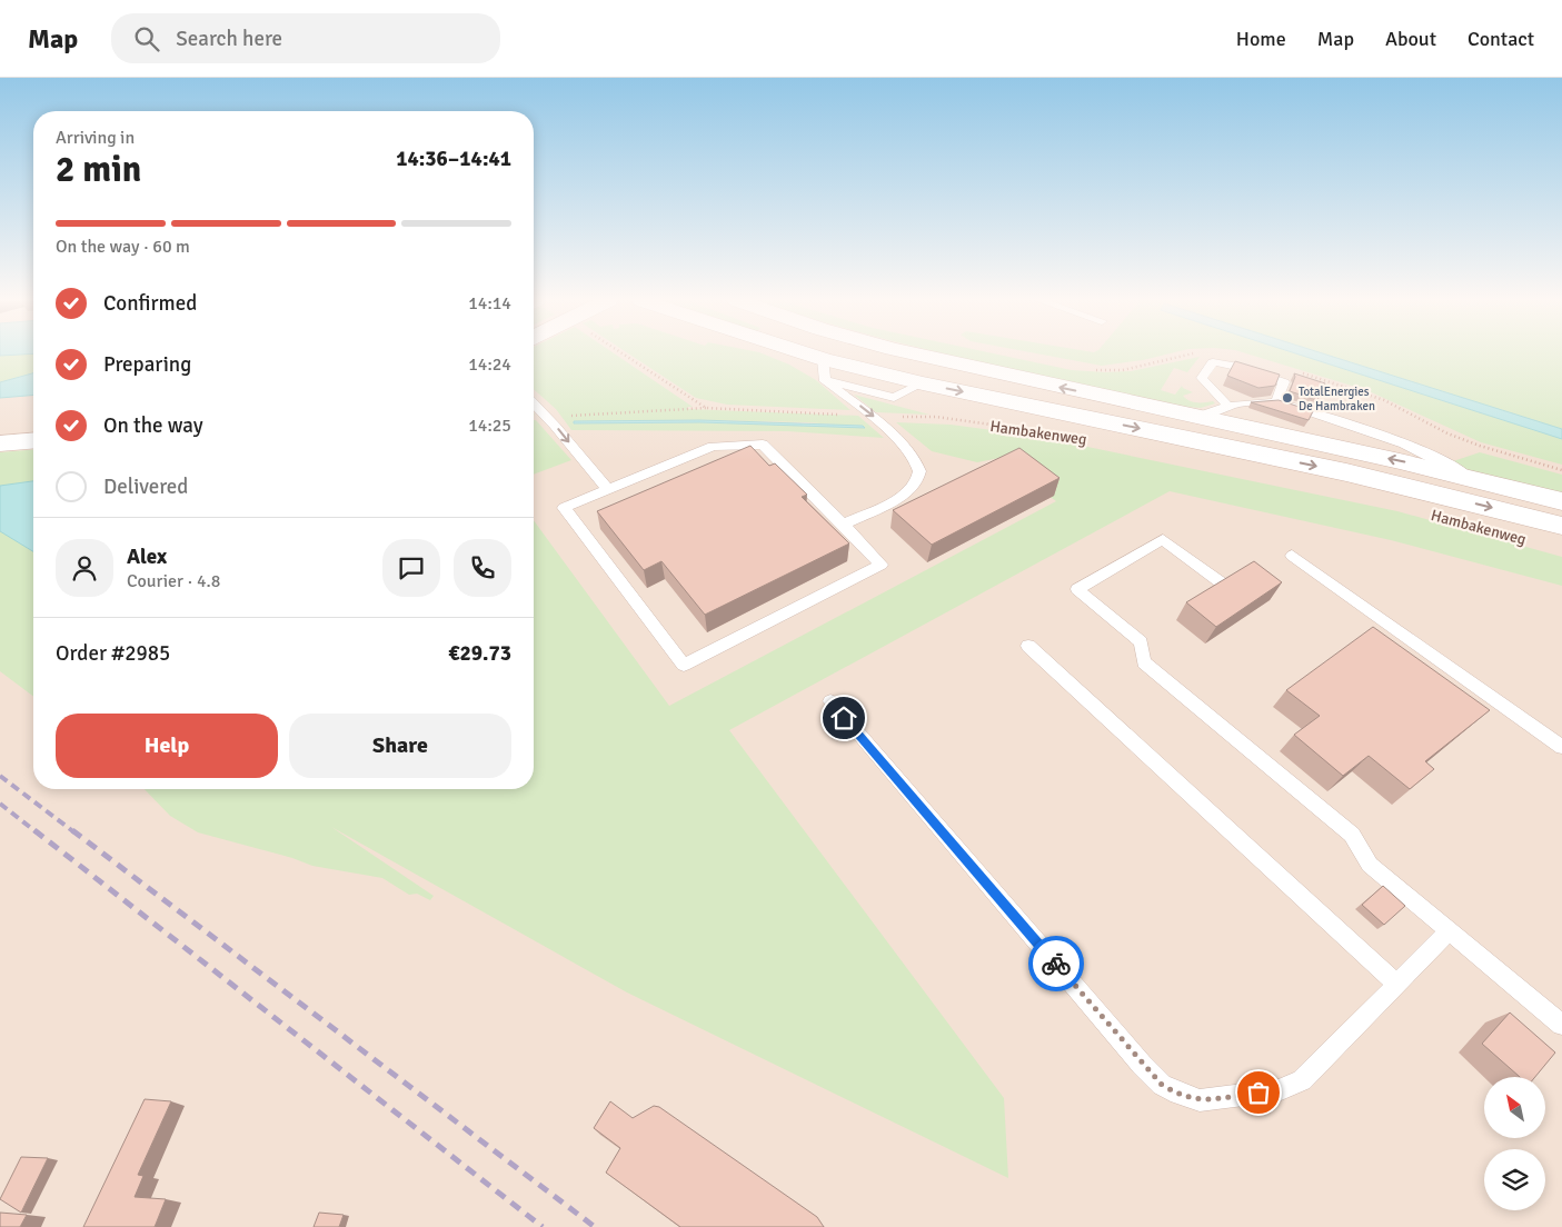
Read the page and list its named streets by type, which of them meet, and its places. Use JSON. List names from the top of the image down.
{
  "streets": {
    "main road": ["Hambakenweg"]
  },
  "places": ["TotalEnergies De Hambraken"],
  "north": "top left",
  "page": {
    "header": "Map",
    "search": "Search here",
    "nav": [
      "Home",
      "Map",
      "About",
      "Contact"
    ],
    "heading": ["2 min", "Arriving in", "14:36–14:41"],
    "panel": [
      "Alex",
      "Courier · 4.8",
      "Order #2985",
      "€29.73"
    ],
    "bar": "On the way · 60 m",
    "list": [
      ["Confirmed", "14:14"],
      ["Preparing", "14:24"],
      ["On the way", "14:25"],
      "Delivered"
    ],
    "buttons": ["Help", "Share"]
  }
}
